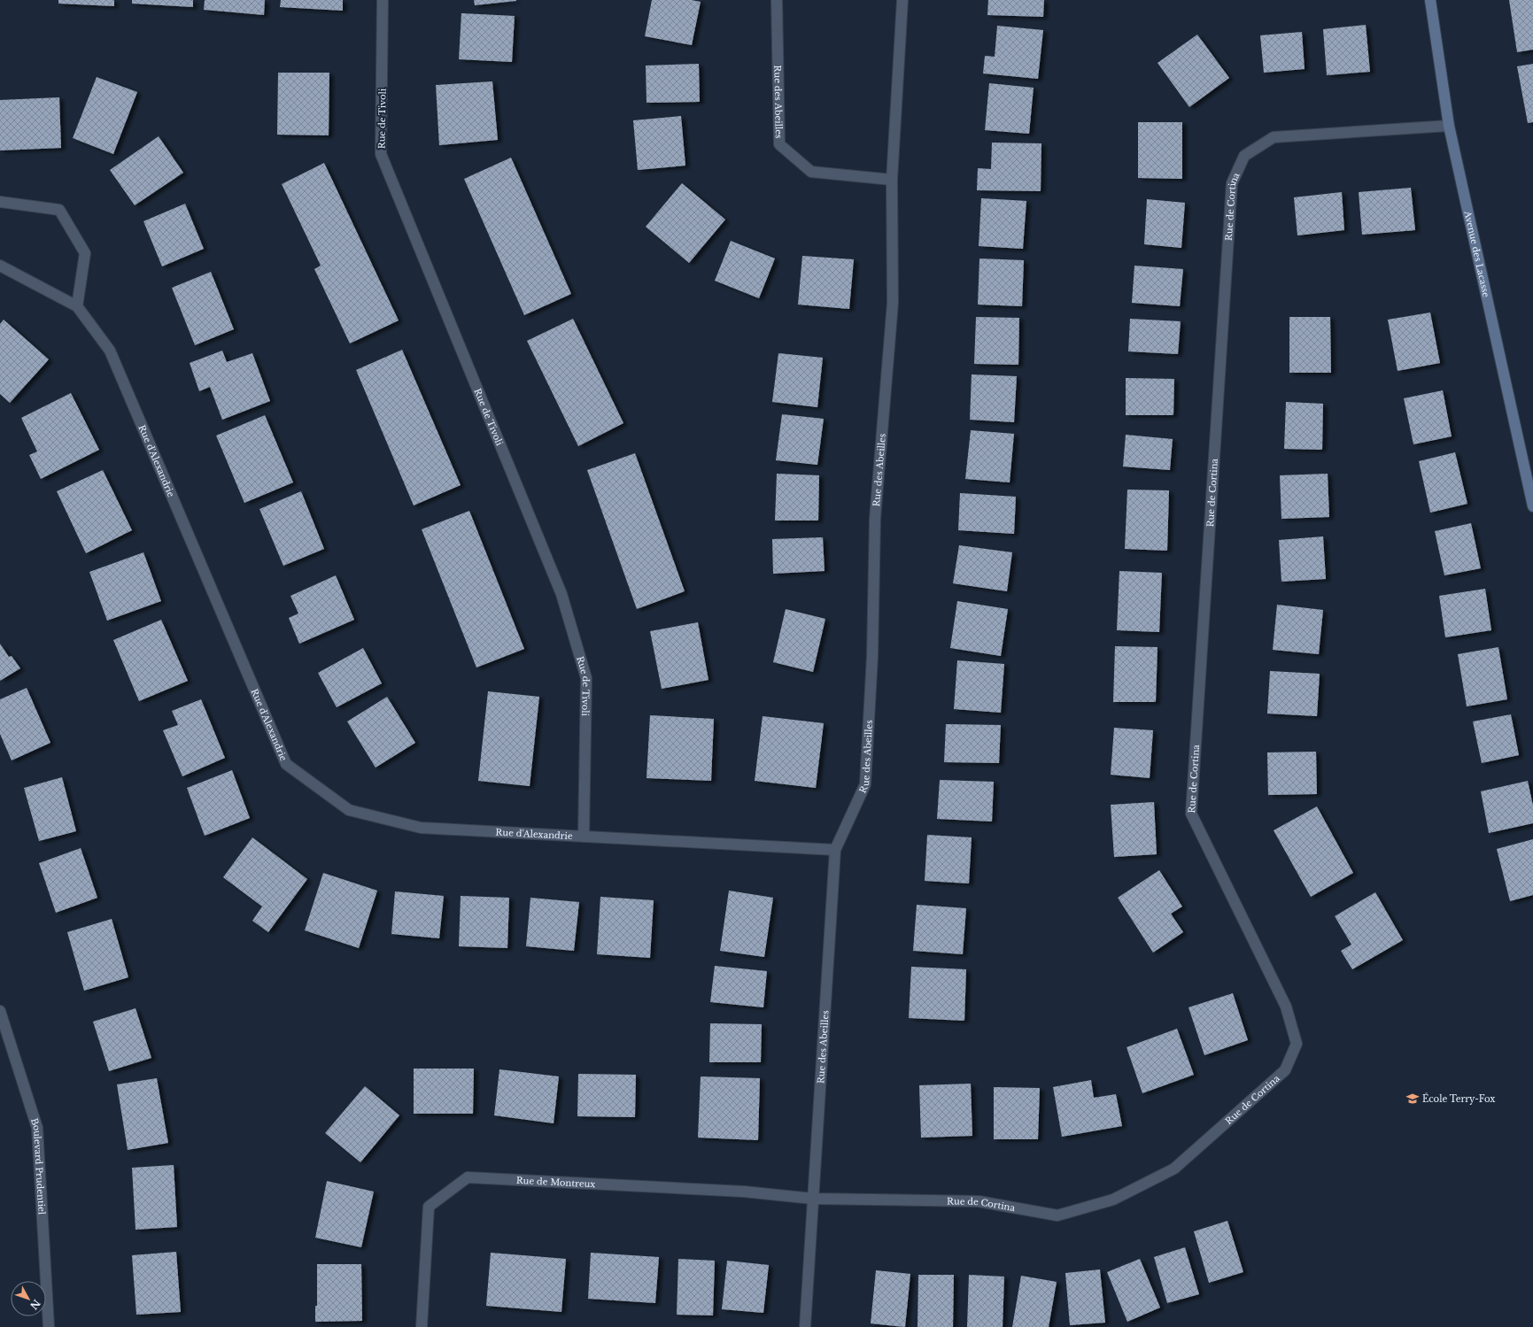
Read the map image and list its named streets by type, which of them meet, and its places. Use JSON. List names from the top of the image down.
{
  "streets": {
    "street": [
      "Rue des Abeilles",
      "Rue de Tivoli",
      "Rue de Cortina",
      "Avenue des Lacasse",
      "Rue d'Alexandrie",
      "Boulevard Prudentiel",
      "Rue de Montreux"
    ]
  },
  "crossings": [
    ["Rue des Abeilles", "Rue de Cortina"],
    ["Rue des Abeilles", "Rue d'Alexandrie"],
    ["Rue des Abeilles", "Rue de Montreux"],
    ["Rue de Tivoli", "Rue d'Alexandrie"],
    ["Rue de Cortina", "Avenue des Lacasse"],
    ["Rue de Cortina", "Rue de Montreux"]
  ],
  "places": {
    "school or university": ["École Terry-Fox"]
  },
  "north": "bottom right"
}
